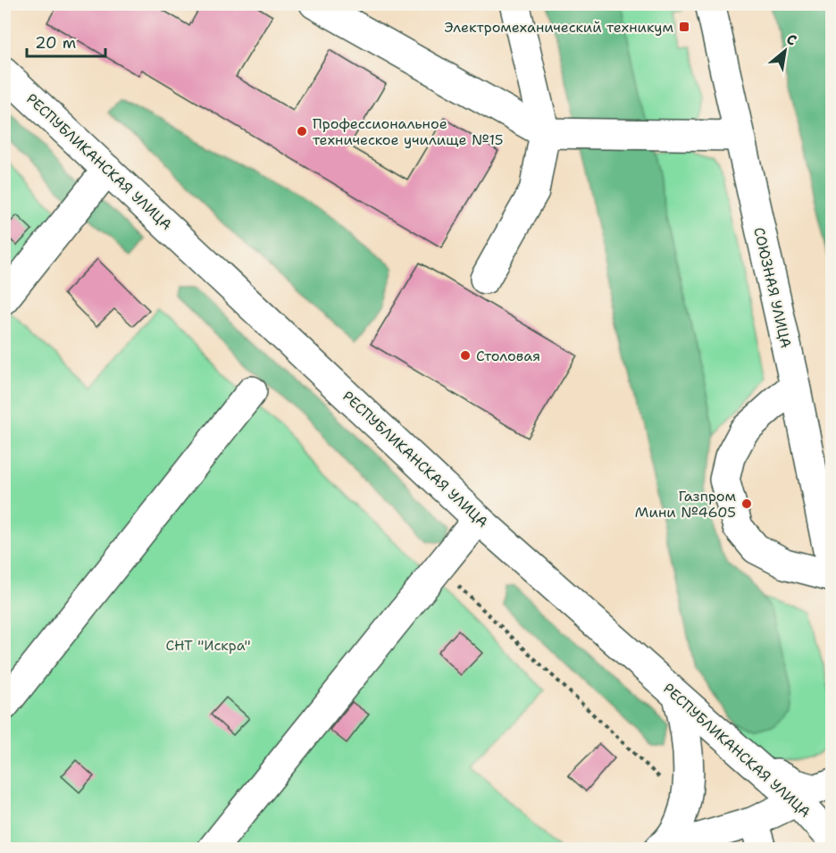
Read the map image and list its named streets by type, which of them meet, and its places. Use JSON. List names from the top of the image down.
{
  "streets": {
    "main road": ["РЕСПУБЛИКАНСКАЯ УЛИЦА", "СОЮЗНАЯ УЛИЦА"]
  },
  "parks": ["СНТ \"Искра\""],
  "places": {
    "transit": ["Электромеханический техникум"],
    "other": ["Профессиональное техническое училище №15", "Столовая", "Газпром Мини №4605"]
  },
  "scale_bar": "20 m",
  "north": "top right"
}
